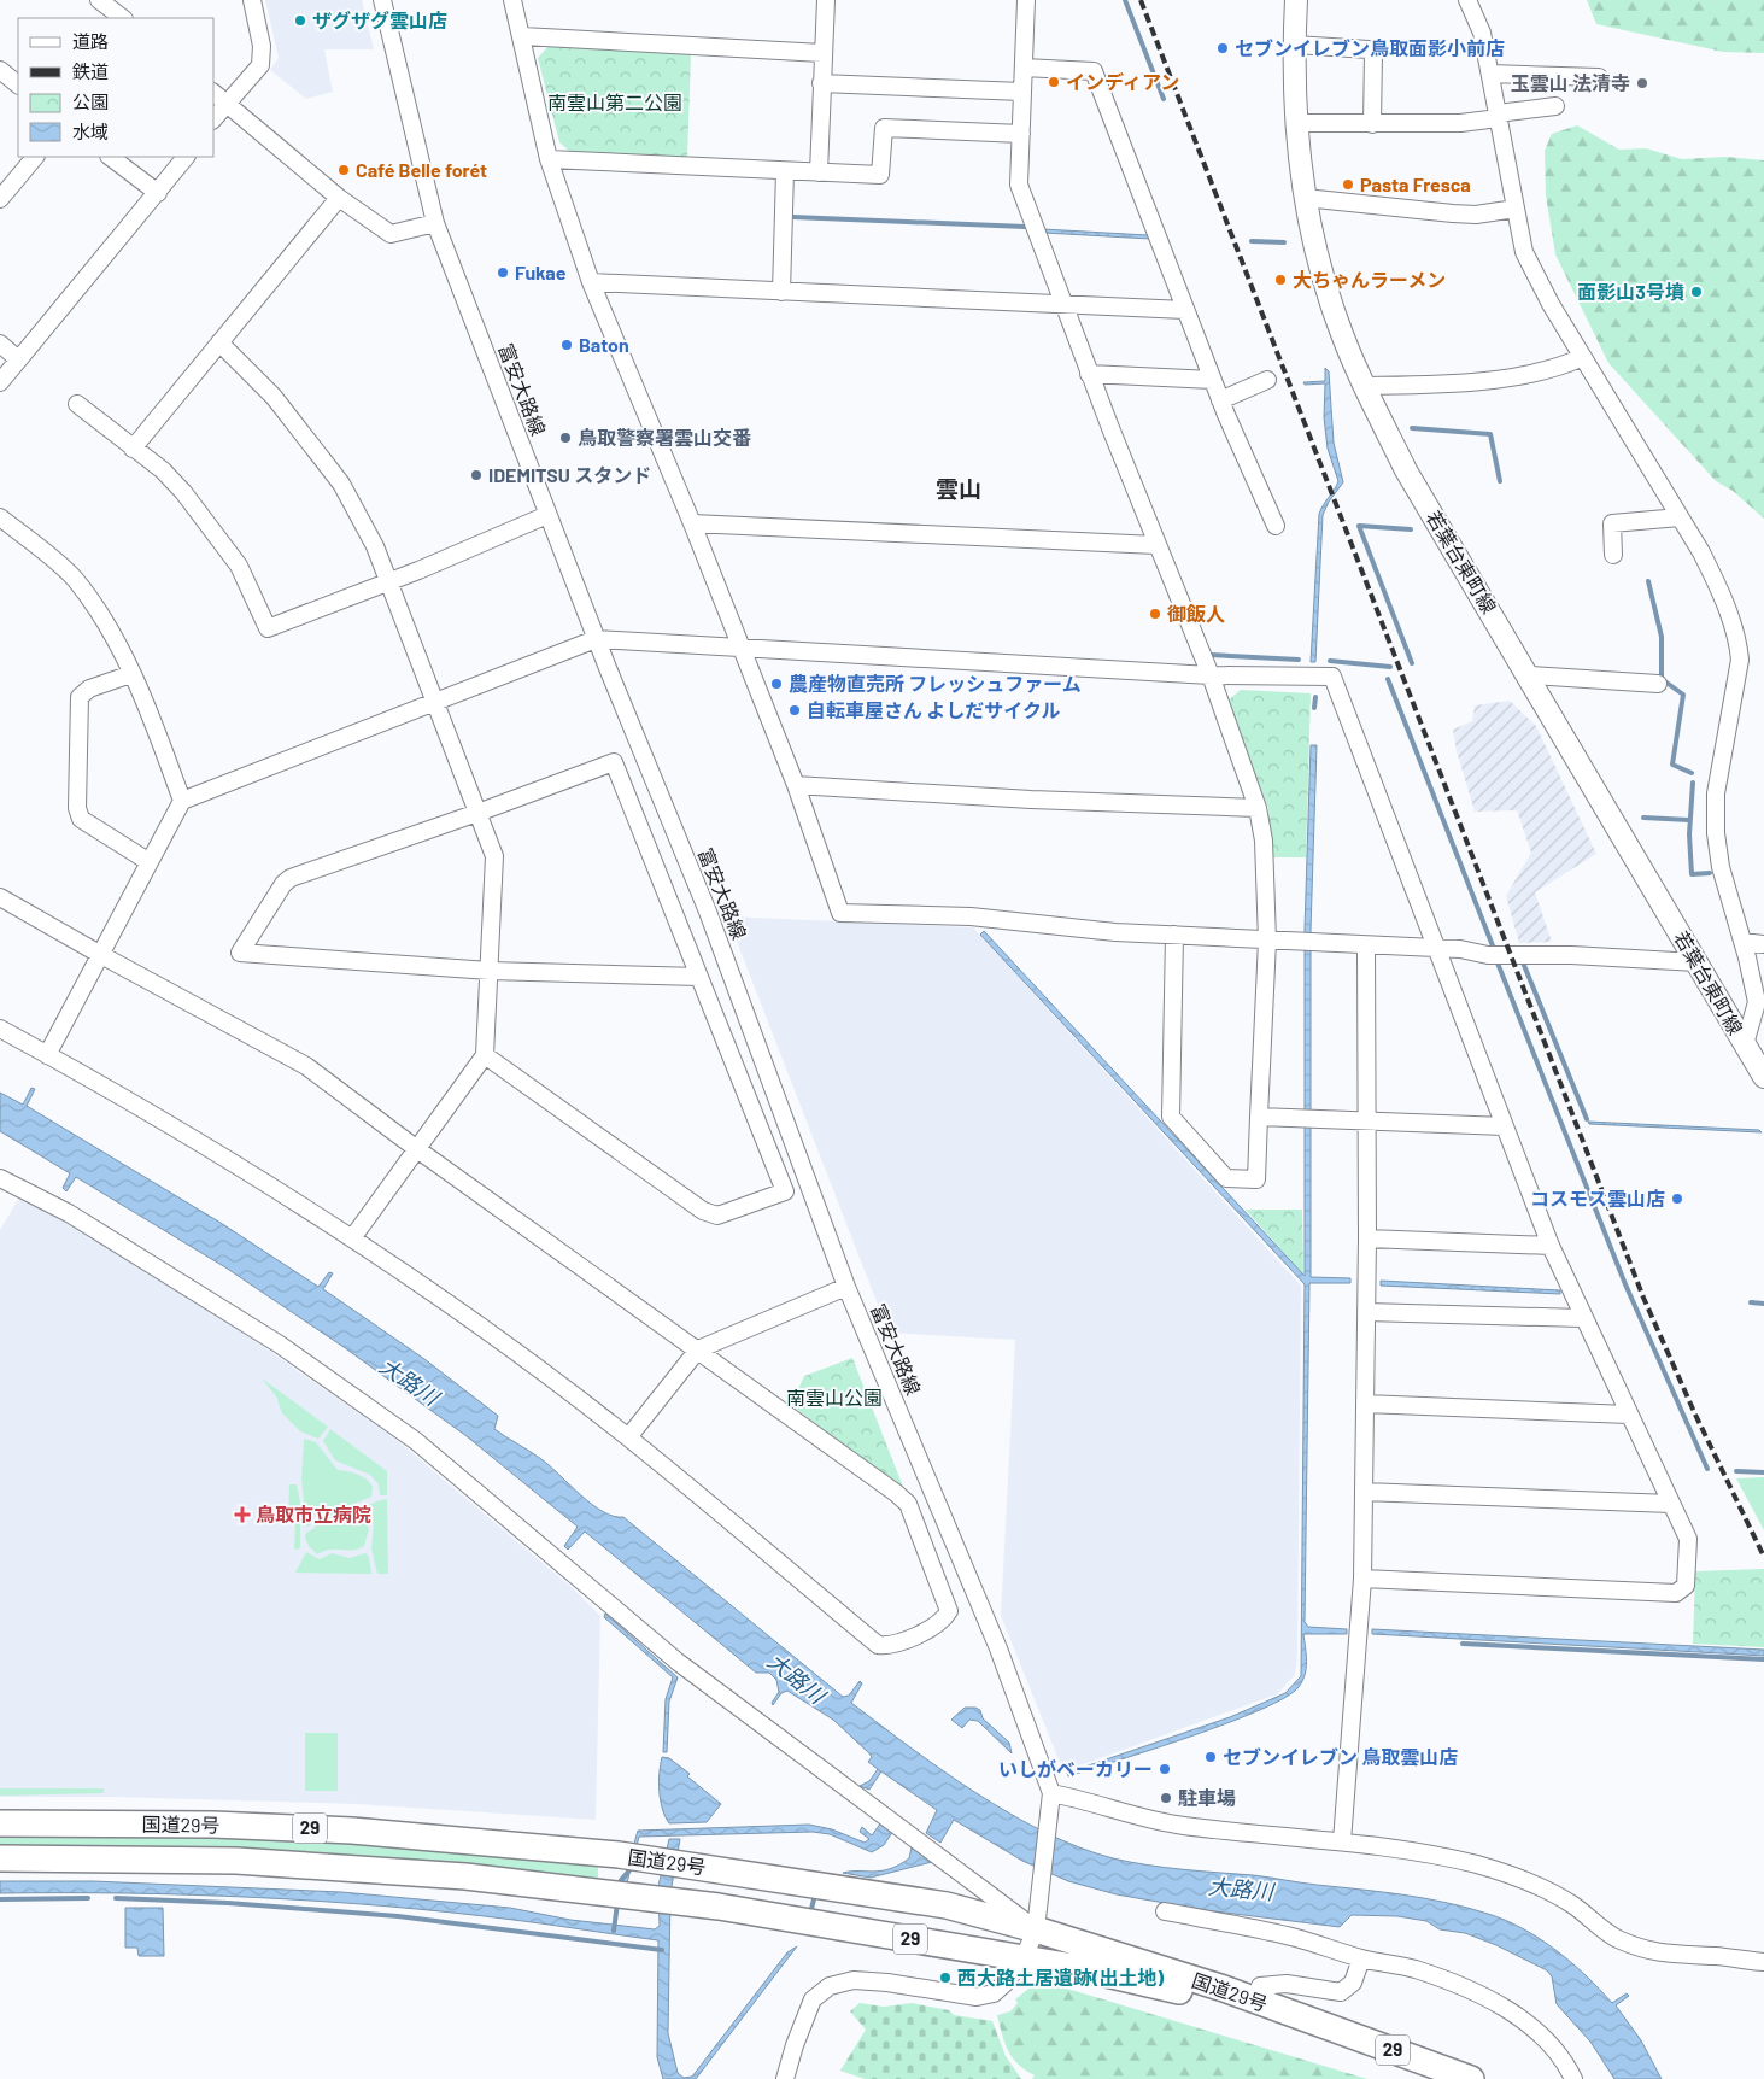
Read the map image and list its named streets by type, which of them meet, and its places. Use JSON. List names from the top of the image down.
{
  "streets": {
    "highway": ["国道29号", "29"],
    "main road": ["若葉台東町線"],
    "street": ["富安大路線"]
  },
  "districts": ["雲山"],
  "water": ["大路川"],
  "parks": ["南雲山第二公園", "南雲山公園"],
  "places": {
    "other": [
      "ザグザグ雲山店",
      "セブンイレブン鳥取面影小前店",
      "インディアン",
      "玉雲山 法清寺",
      "Café Belle forét",
      "Pasta Fresca",
      "Fukae",
      "大ちゃんラーメン",
      "面影山3号墳",
      "Baton",
      "鳥取警察署雲山交番",
      "IDEMITSU スタンド",
      "御飯人",
      "農産物直売所 フレッシュファーム",
      "自転車屋さん よしだサイクル",
      "コスモス雲山店",
      "セブンイレブン 鳥取雲山店",
      "いしがベーカリー",
      "駐車場",
      "西大路土居遺跡(出土地)"
    ],
    "health": ["鳥取市立病院"]
  },
  "legend": [
    "道路",
    "鉄道",
    "公園",
    "水域"
  ]
}
